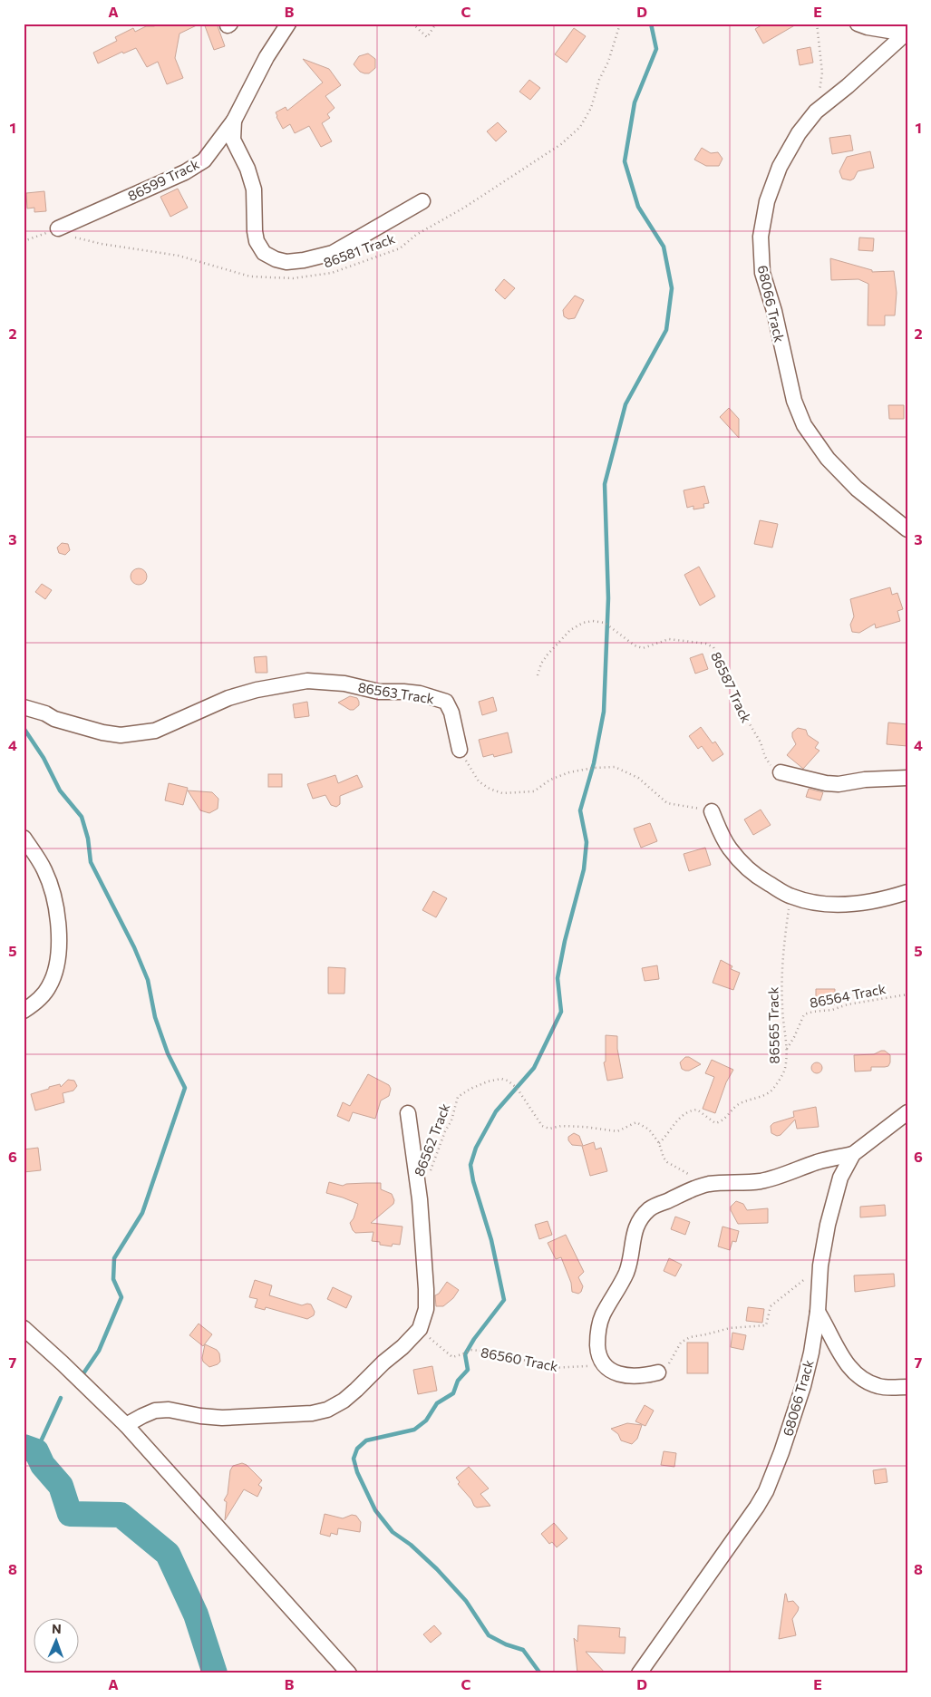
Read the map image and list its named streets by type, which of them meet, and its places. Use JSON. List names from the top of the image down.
{
  "streets": {
    "street": ["86599 Track", "68066 Track", "86563 Track"],
    "path": [
      "86581 Track",
      "86587 Track",
      "86564 Track",
      "86565 Track",
      "86562 Track",
      "86560 Track"
    ]
  },
  "crossings": [
    ["86599 Track", "86581 Track"],
    ["86564 Track", "86565 Track"],
    ["86565 Track", "86562 Track"]
  ],
  "north": "top",
  "grid": {
    "columns": [
      "A",
      "B",
      "C",
      "D",
      "E"
    ],
    "rows": [
      "1",
      "2",
      "3",
      "4",
      "5",
      "6",
      "7",
      "8"
    ]
  }
}
